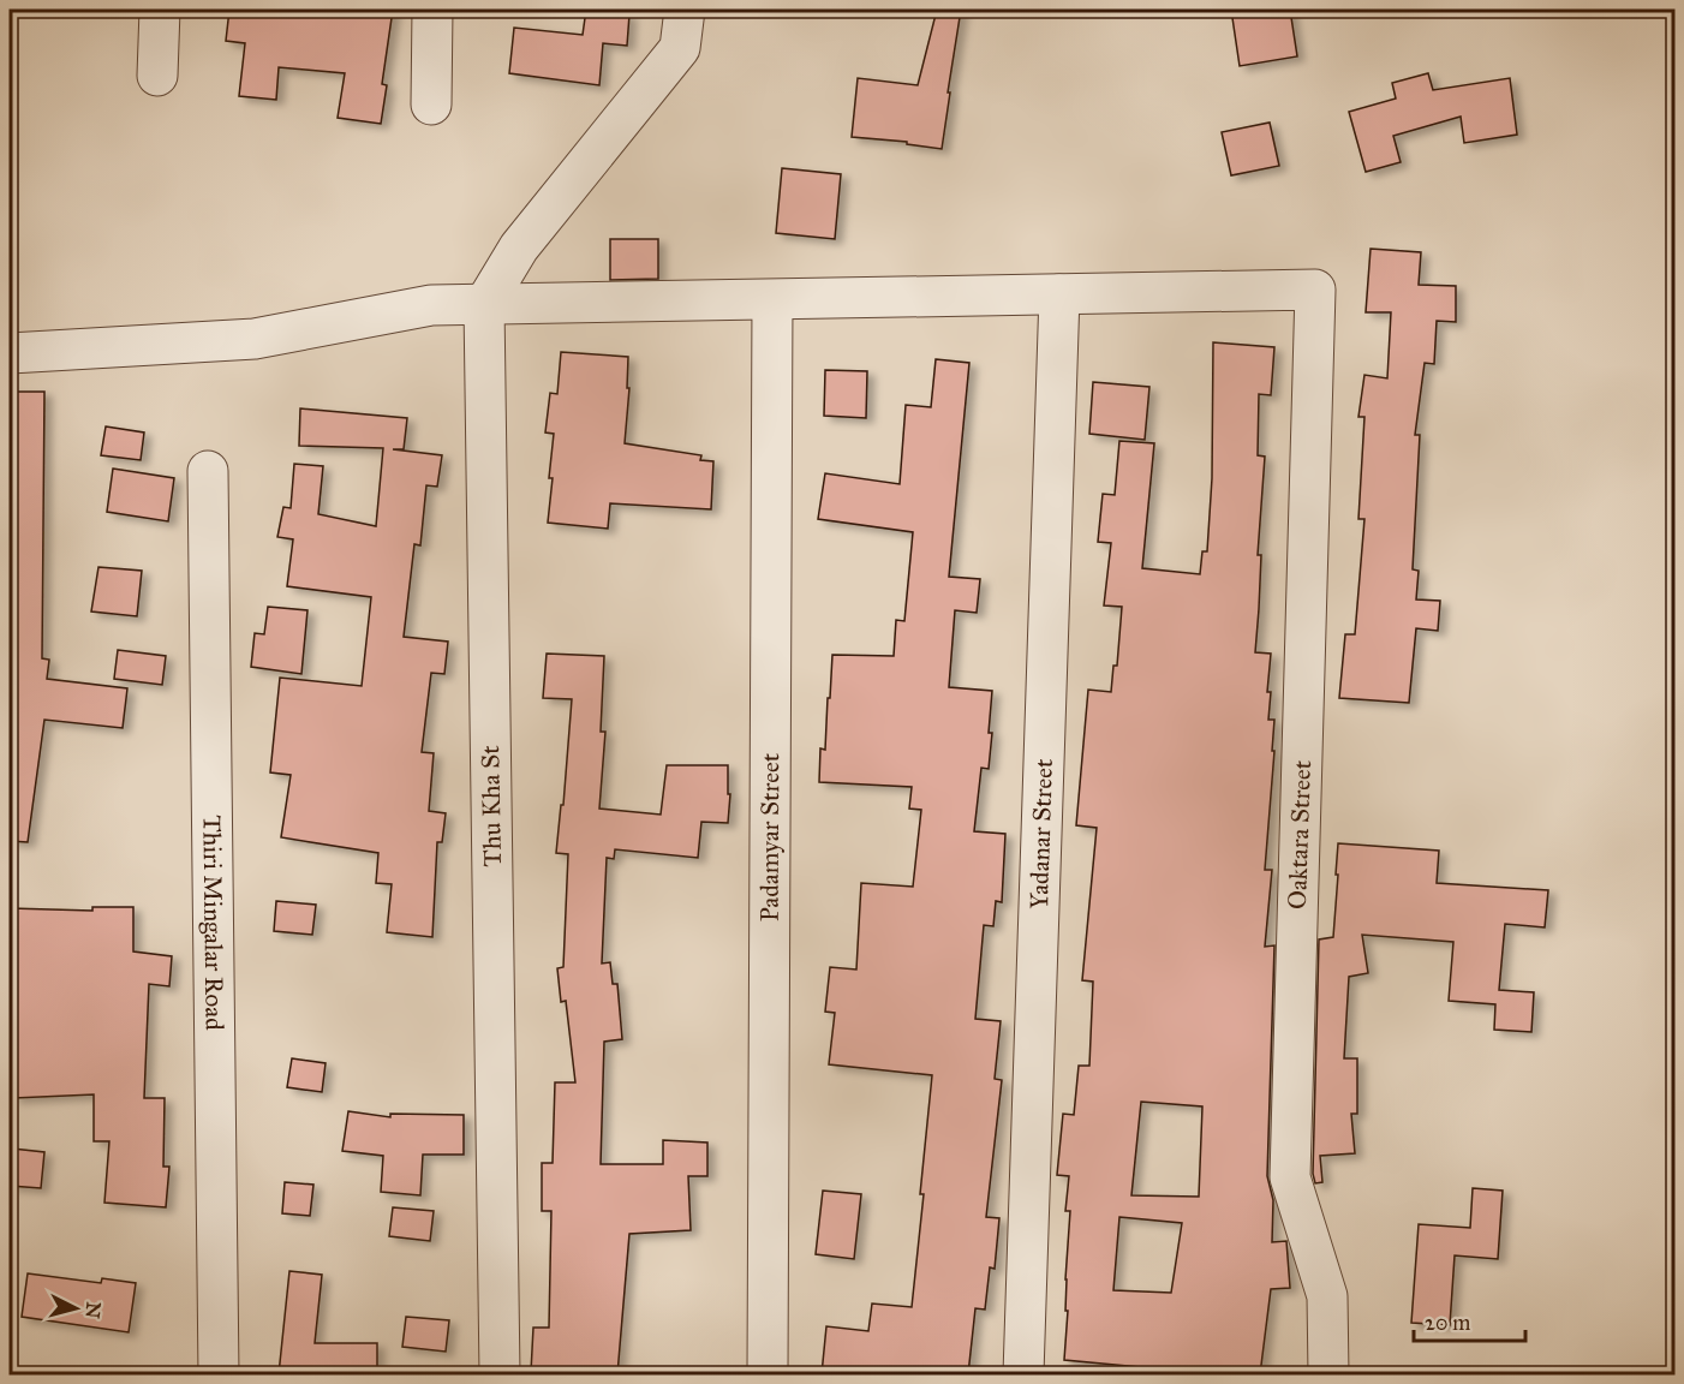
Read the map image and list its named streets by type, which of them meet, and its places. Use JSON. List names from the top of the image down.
{
  "streets": {
    "street": [
      "Thu Kha St",
      "Yadanar Street",
      "Oaktara Street",
      "Padamyar Street",
      "Thiri Mingalar Road"
    ]
  },
  "crossings": [
    ["Yadanar Street", "Oaktara Street"]
  ],
  "scale_bar": "20 m",
  "north": "right"
}
